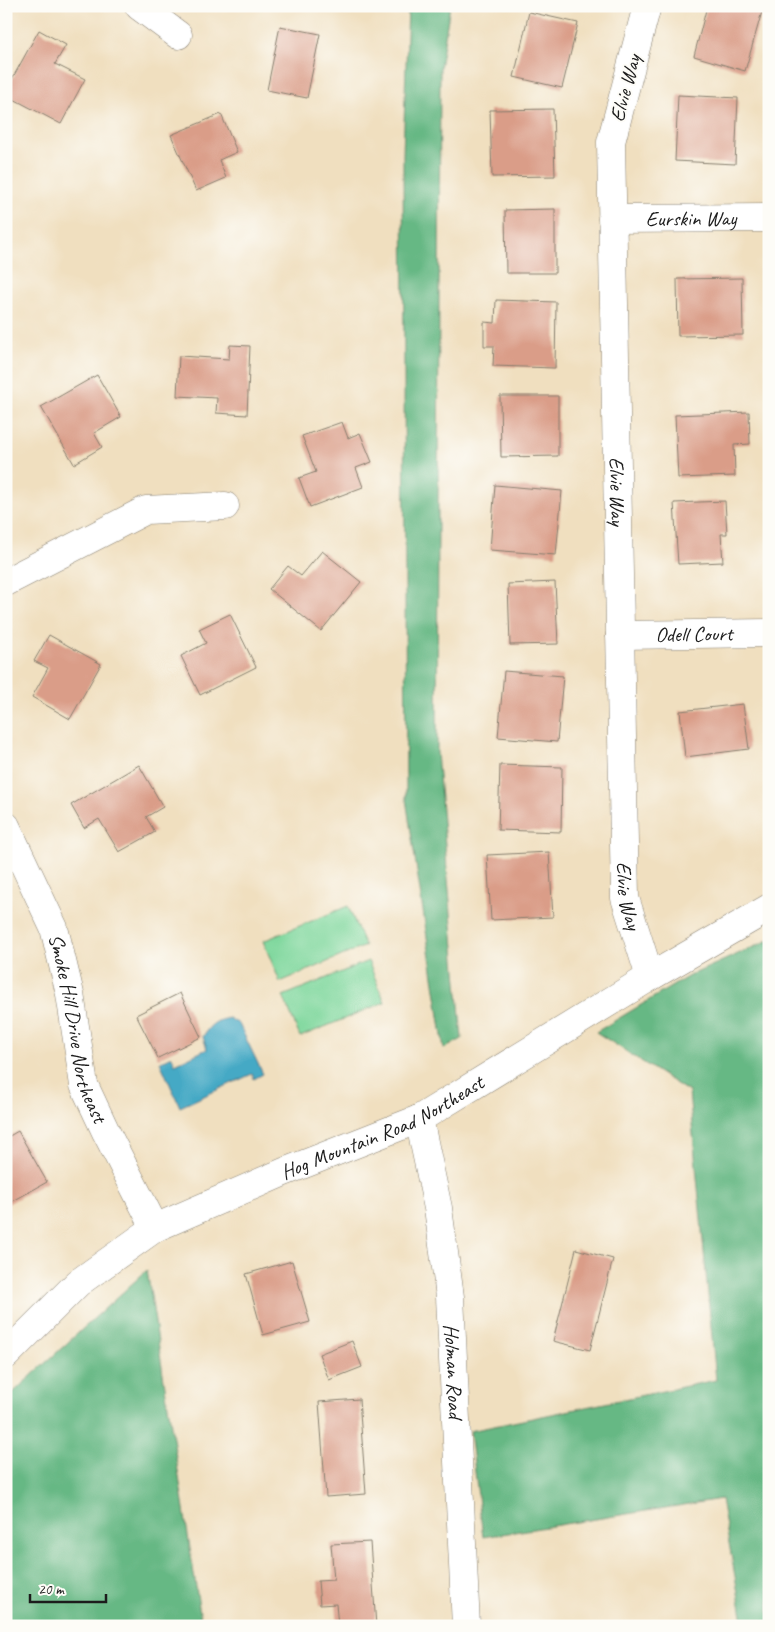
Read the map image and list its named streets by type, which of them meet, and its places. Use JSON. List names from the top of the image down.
{
  "streets": {
    "street": [
      "Elvie Way",
      "Eurskin Way",
      "Odell Court",
      "Smoke Hill Drive Northeast",
      "Hog Mountain Road Northeast",
      "Holman Road"
    ]
  },
  "crossings": [
    ["Elvie Way", "Eurskin Way"],
    ["Elvie Way", "Odell Court"],
    ["Elvie Way", "Hog Mountain Road Northeast"],
    ["Smoke Hill Drive Northeast", "Hog Mountain Road Northeast"],
    ["Hog Mountain Road Northeast", "Holman Road"]
  ],
  "scale_bar": "20 m"
}
